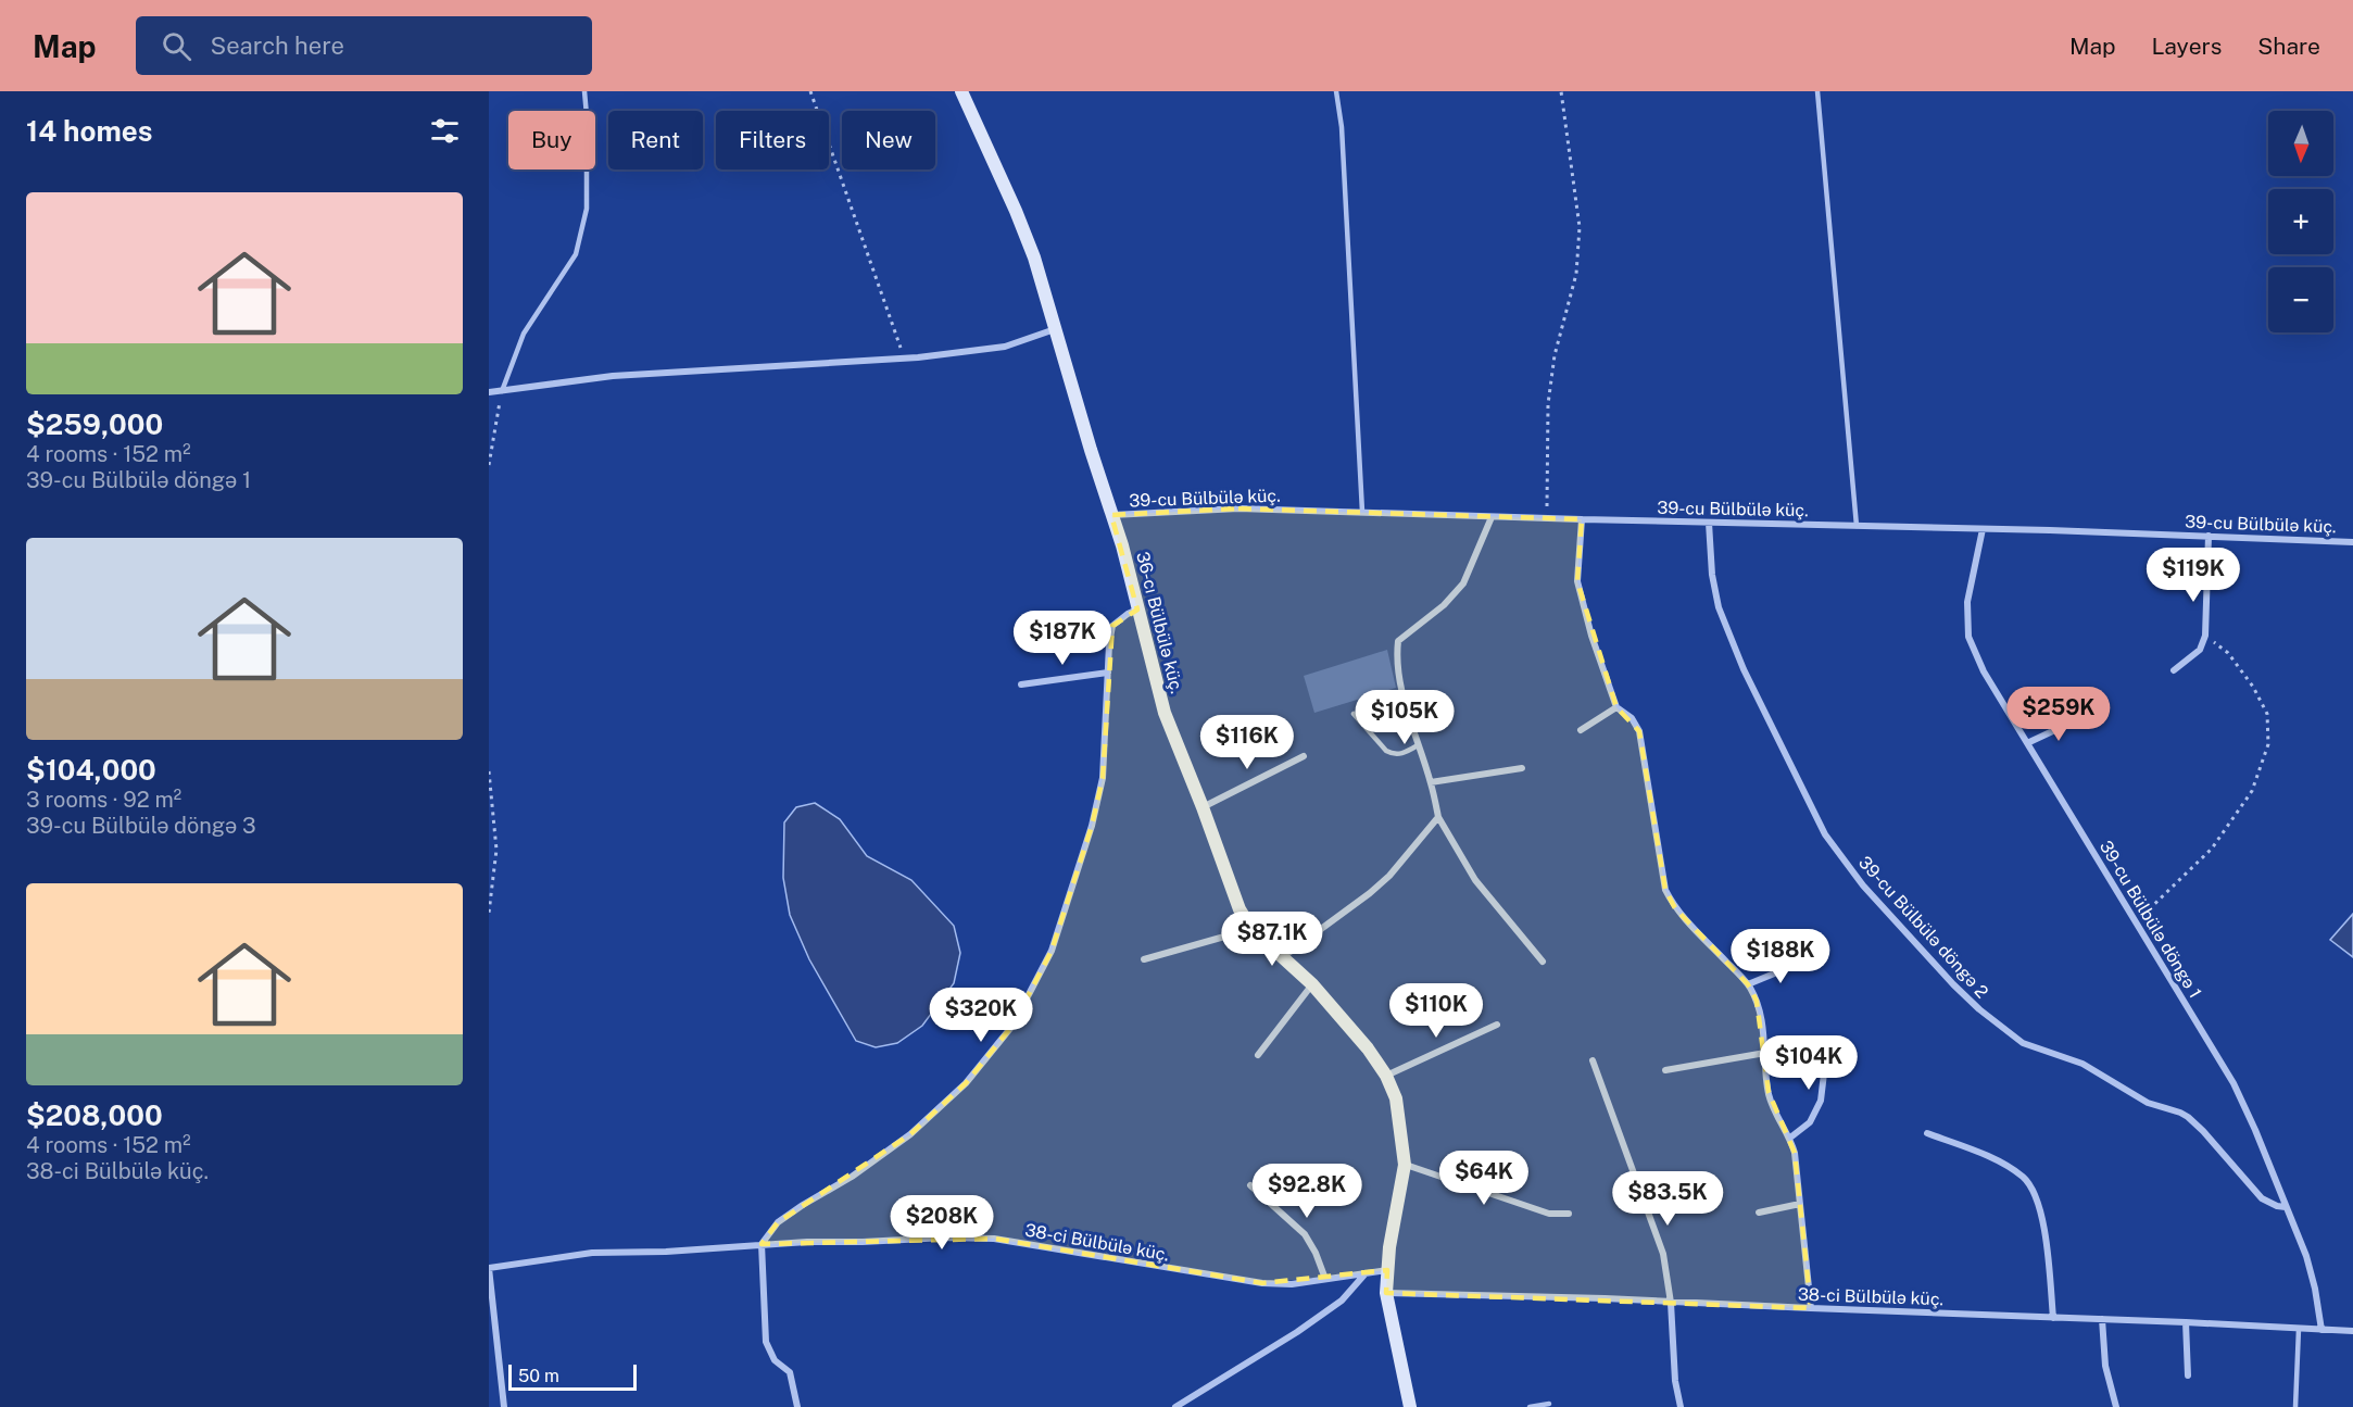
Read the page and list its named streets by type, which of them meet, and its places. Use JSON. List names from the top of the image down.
{
  "streets": {
    "street": [
      "39-cu Bülbülə küç.",
      "36-cı Bülbülə küç.",
      "39-cu Bülbülə döngə 1",
      "39-cu Bülbülə döngə 2",
      "38-ci Bülbülə küç."
    ]
  },
  "crossings": [
    ["39-cu Bülbülə küç.", "36-cı Bülbülə küç."],
    ["39-cu Bülbülə küç.", "39-cu Bülbülə döngə 1"],
    ["39-cu Bülbülə küç.", "39-cu Bülbülə döngə 2"],
    ["36-cı Bülbülə küç.", "38-ci Bülbülə küç."],
    ["39-cu Bülbülə döngə 1", "39-cu Bülbülə döngə 2"],
    ["39-cu Bülbülə döngə 1", "38-ci Bülbülə küç."]
  ],
  "scale_bar": "50 m",
  "north": "bottom",
  "page": {
    "header": "Map",
    "search": "Search here",
    "nav": ["Map", "Layers", "Share"],
    "heading": "14 homes",
    "map_buttons": ["+", "−"],
    "chip": [
      "Buy",
      "Rent",
      "Filters",
      "New"
    ],
    "list": [
      {
        "name": "$259,000",
        "note": "4 rooms · 152 m² · 39-cu Bülbülə döngə 1"
      },
      {
        "name": "$104,000",
        "note": "3 rooms · 92 m² · 39-cu Bülbülə döngə 3"
      },
      {
        "name": "$208,000",
        "note": "4 rooms · 152 m² · 38-ci Bülbülə küç."
      }
    ],
    "price": [
      "$119K",
      "$187K",
      "$259K",
      "$105K",
      "$116K",
      "$87.1K",
      "$188K",
      "$110K",
      "$320K",
      "$104K",
      "$64K",
      "$92.8K",
      "$83.5K",
      "$208K"
    ],
    "scale": "50 m"
  }
}
